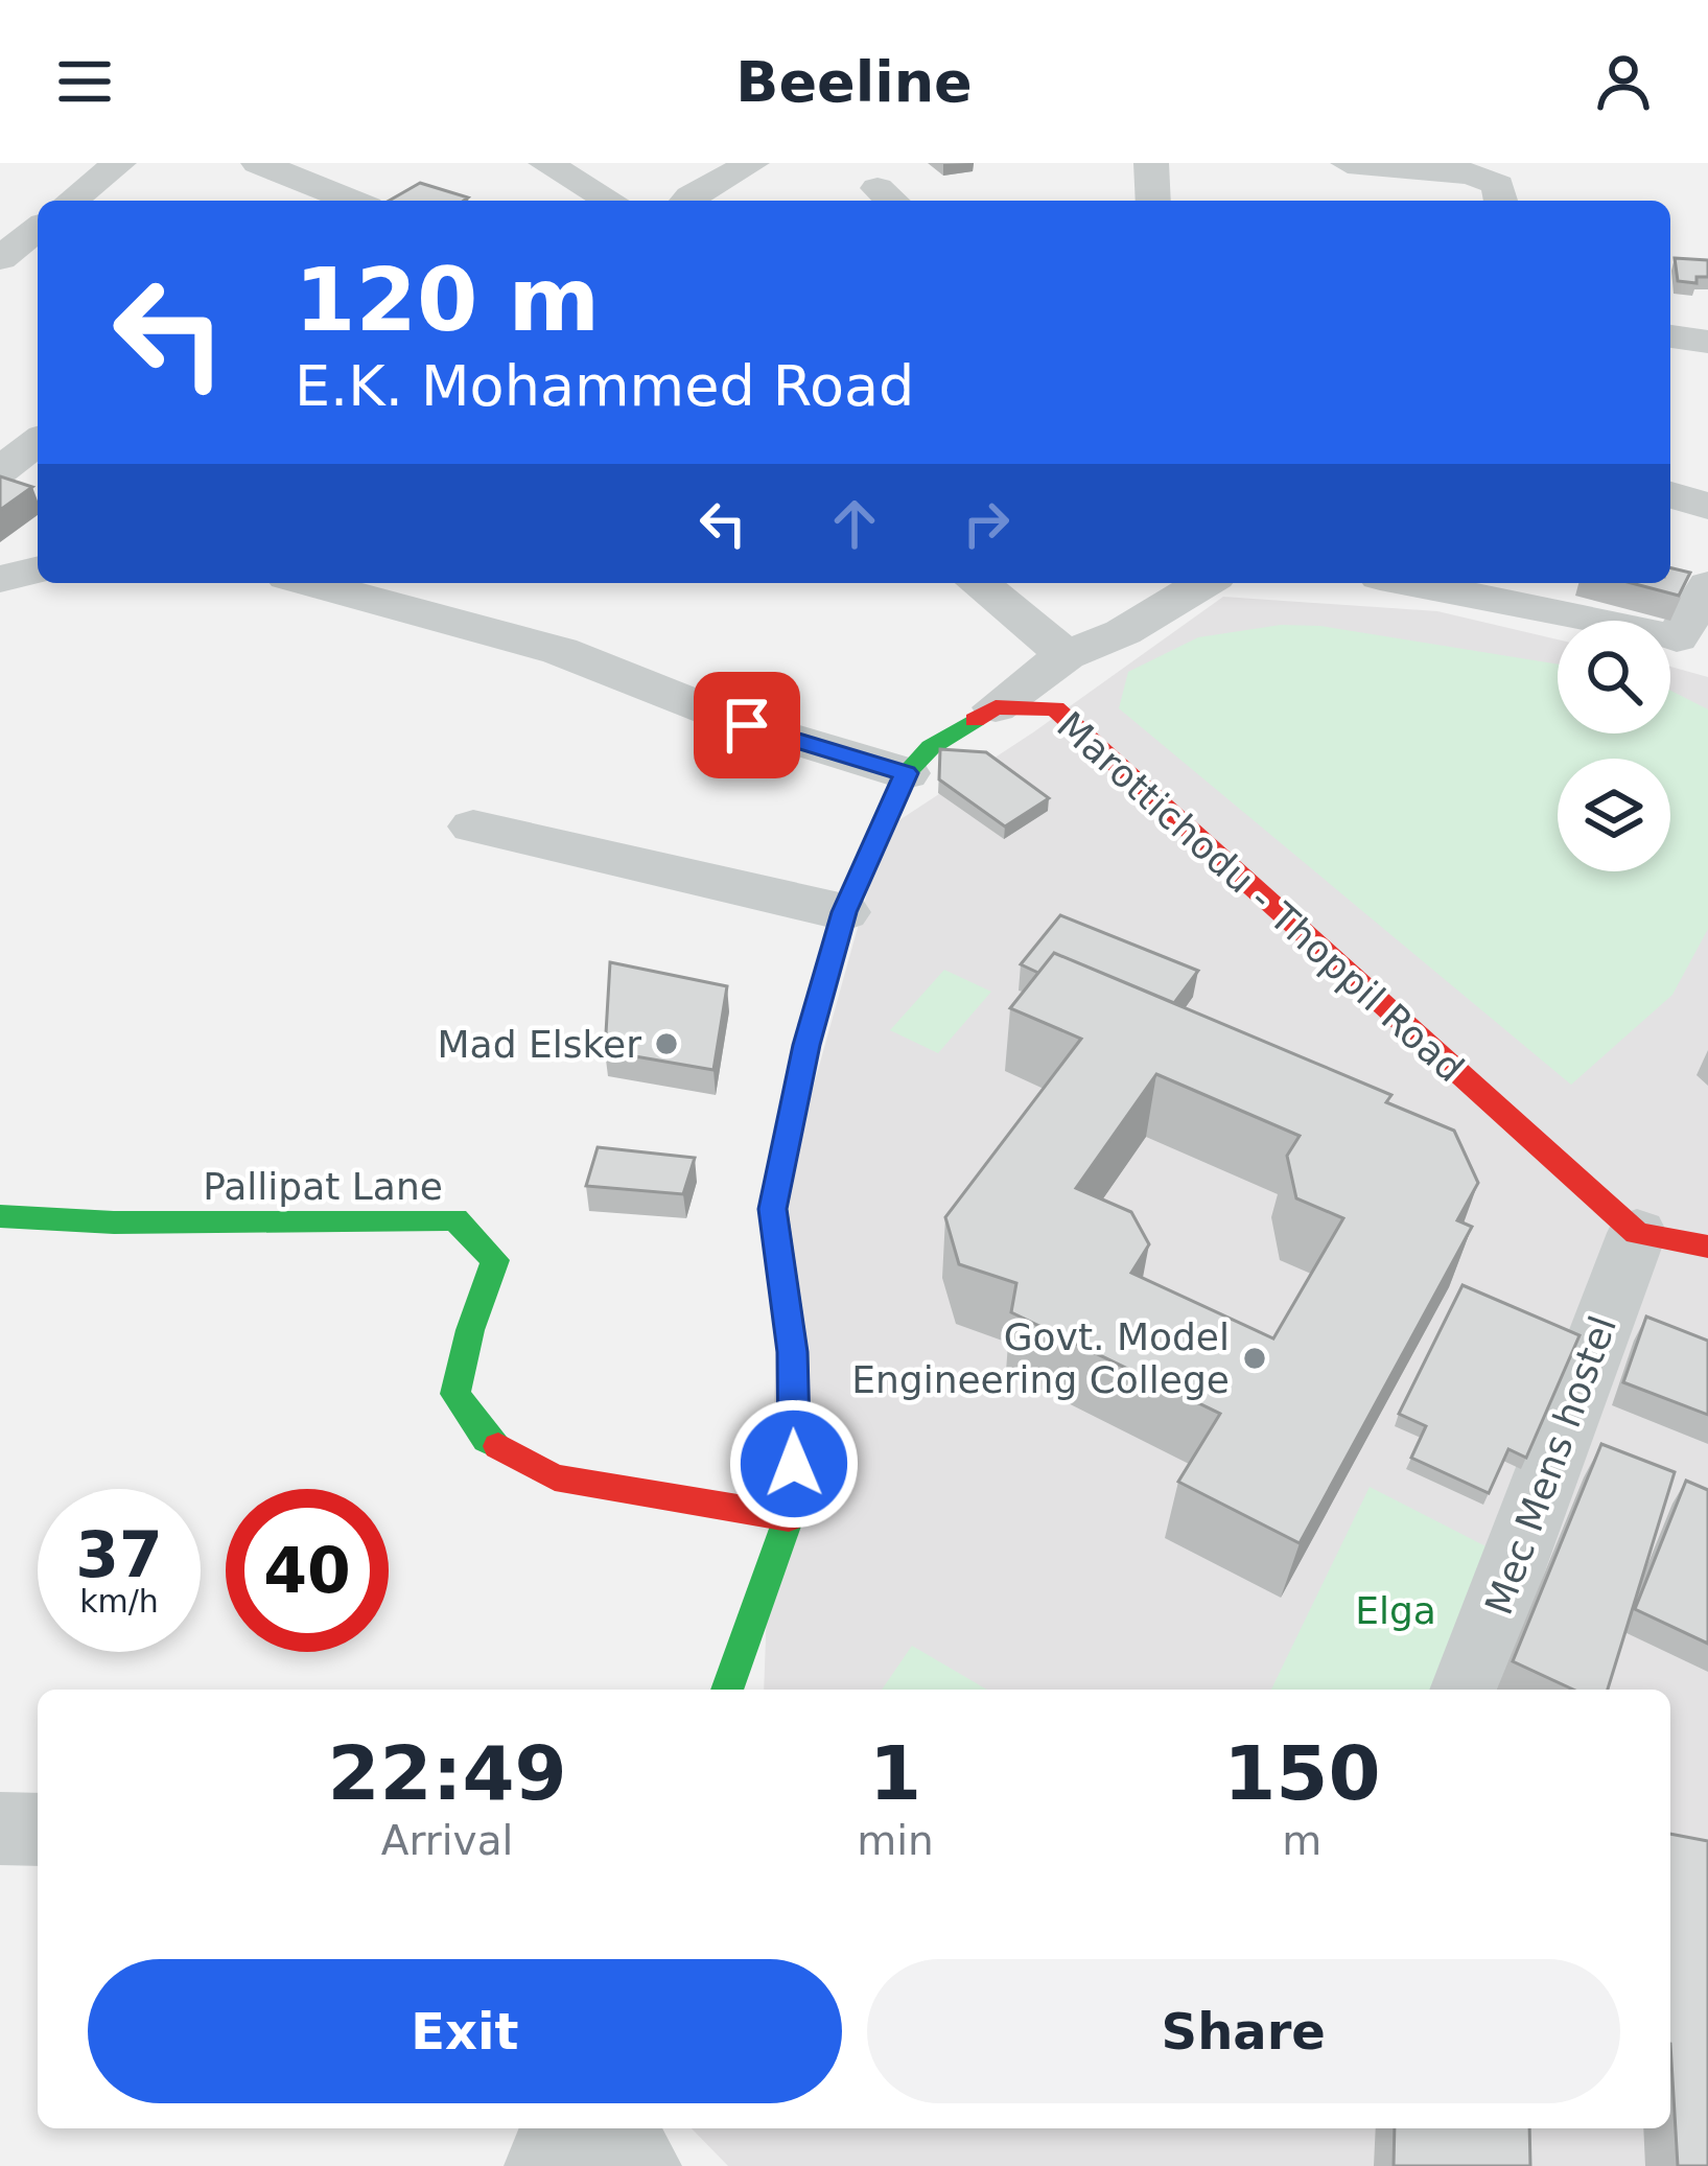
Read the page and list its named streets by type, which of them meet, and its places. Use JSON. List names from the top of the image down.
{
  "streets": {
    "street": ["Marottichodu - Thoppil Road", "Pallipat Lane", "Mec Mens hostel"]
  },
  "crossings": [
    ["Marottichodu - Thoppil Road", "Mec Mens hostel"]
  ],
  "parks": ["Elga"],
  "places": ["Mad Elsker", "Govt. Model Engineering College"],
  "page": {
    "header": "Beeline",
    "turn": ["120 m", "E.K. Mohammed Road"],
    "speed": "37 km/h",
    "limit": "40",
    "eta": [
      "22:49",
      "Arrival",
      "1",
      "min",
      "150",
      "m"
    ],
    "buttons": ["Exit", "Share"]
  }
}
